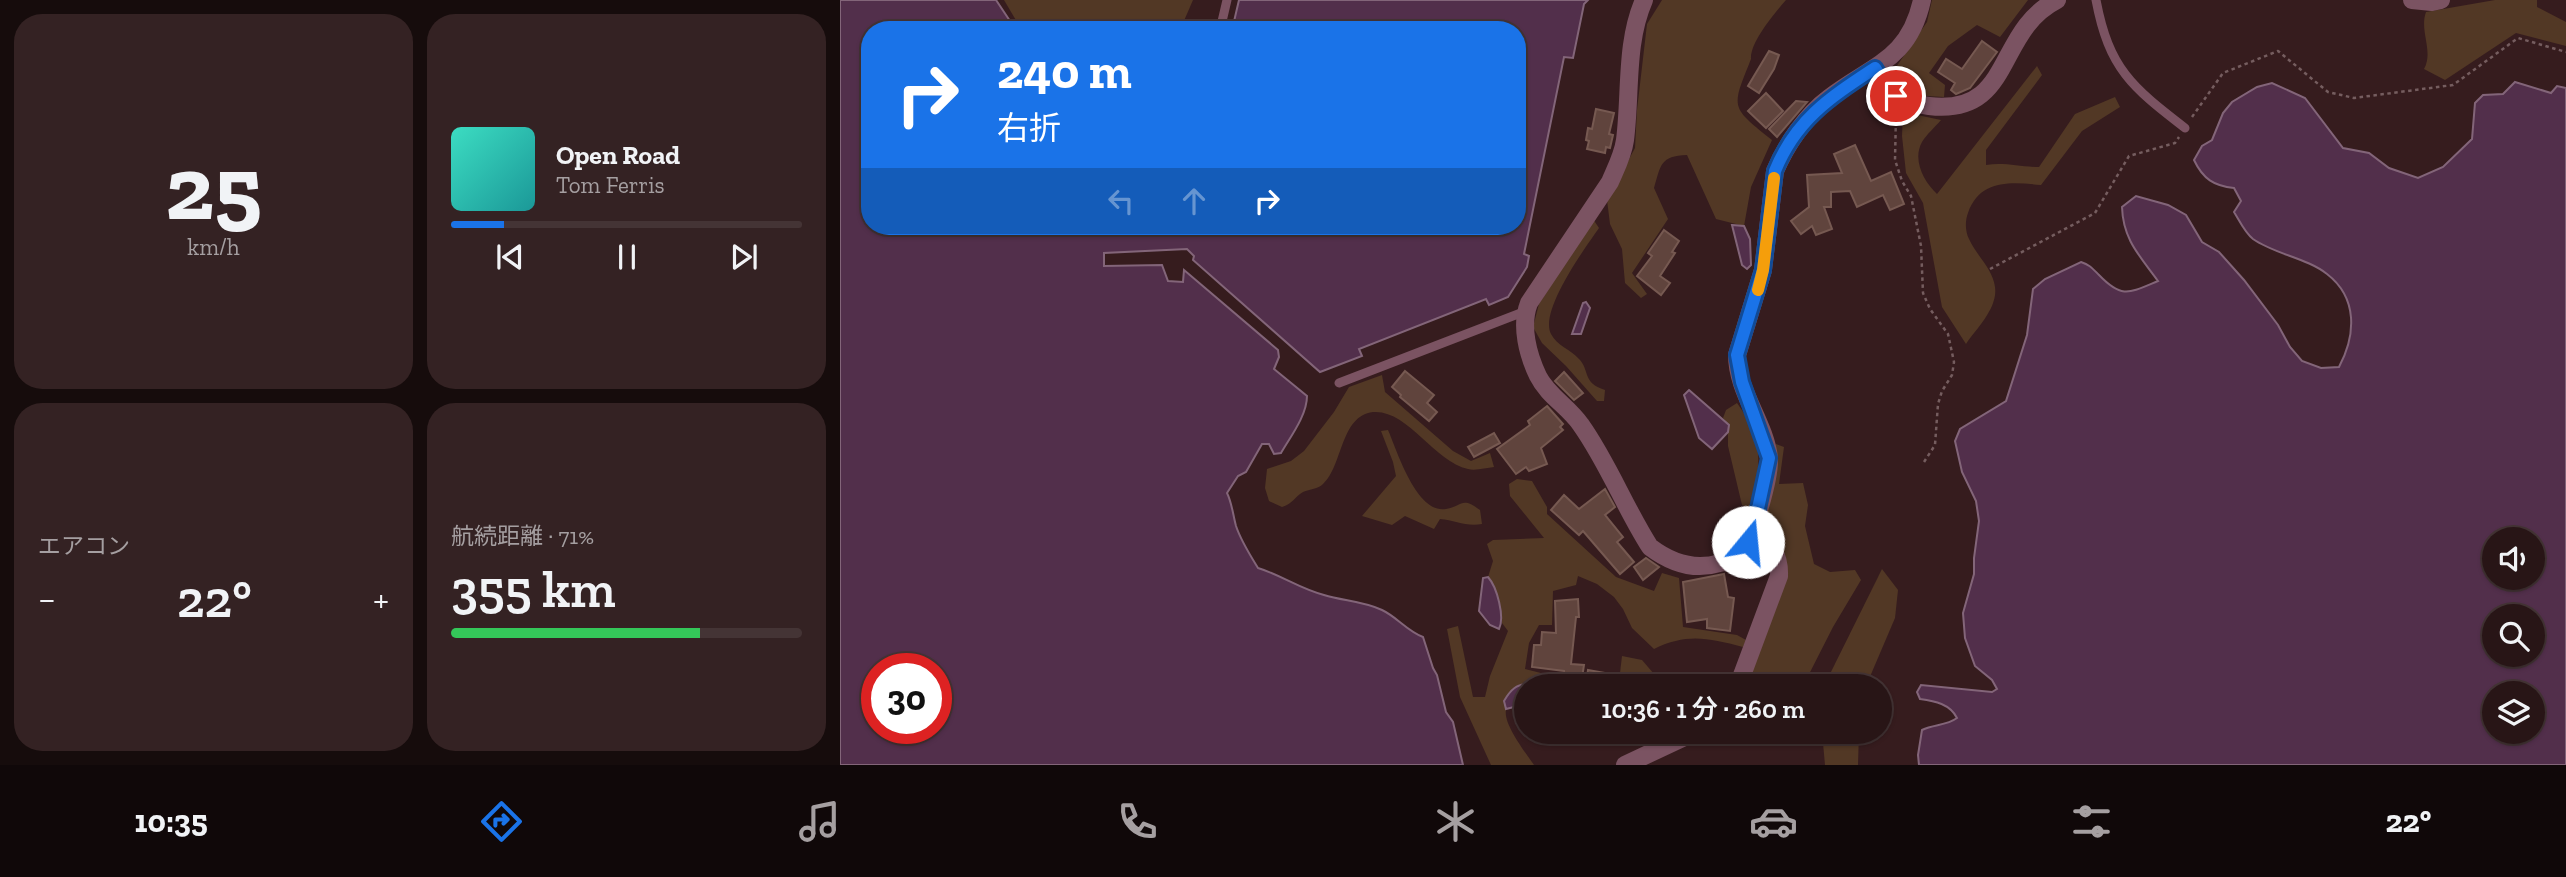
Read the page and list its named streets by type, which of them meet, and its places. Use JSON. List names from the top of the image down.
{
  "page": {
    "tile": [
      ["25", "km/h"],
      "エアコン",
      ["航続距離 · 71%", "355 km"]
    ],
    "turn": ["240 m", "右折"],
    "song": ["Open Road", "Tom Ferris"],
    "heat": ["−", "22°", "+"],
    "limit": "30",
    "trip": "10:36 · 1 分 · 260 m",
    "tabs": ["10:35", "22°"]
  }
}
